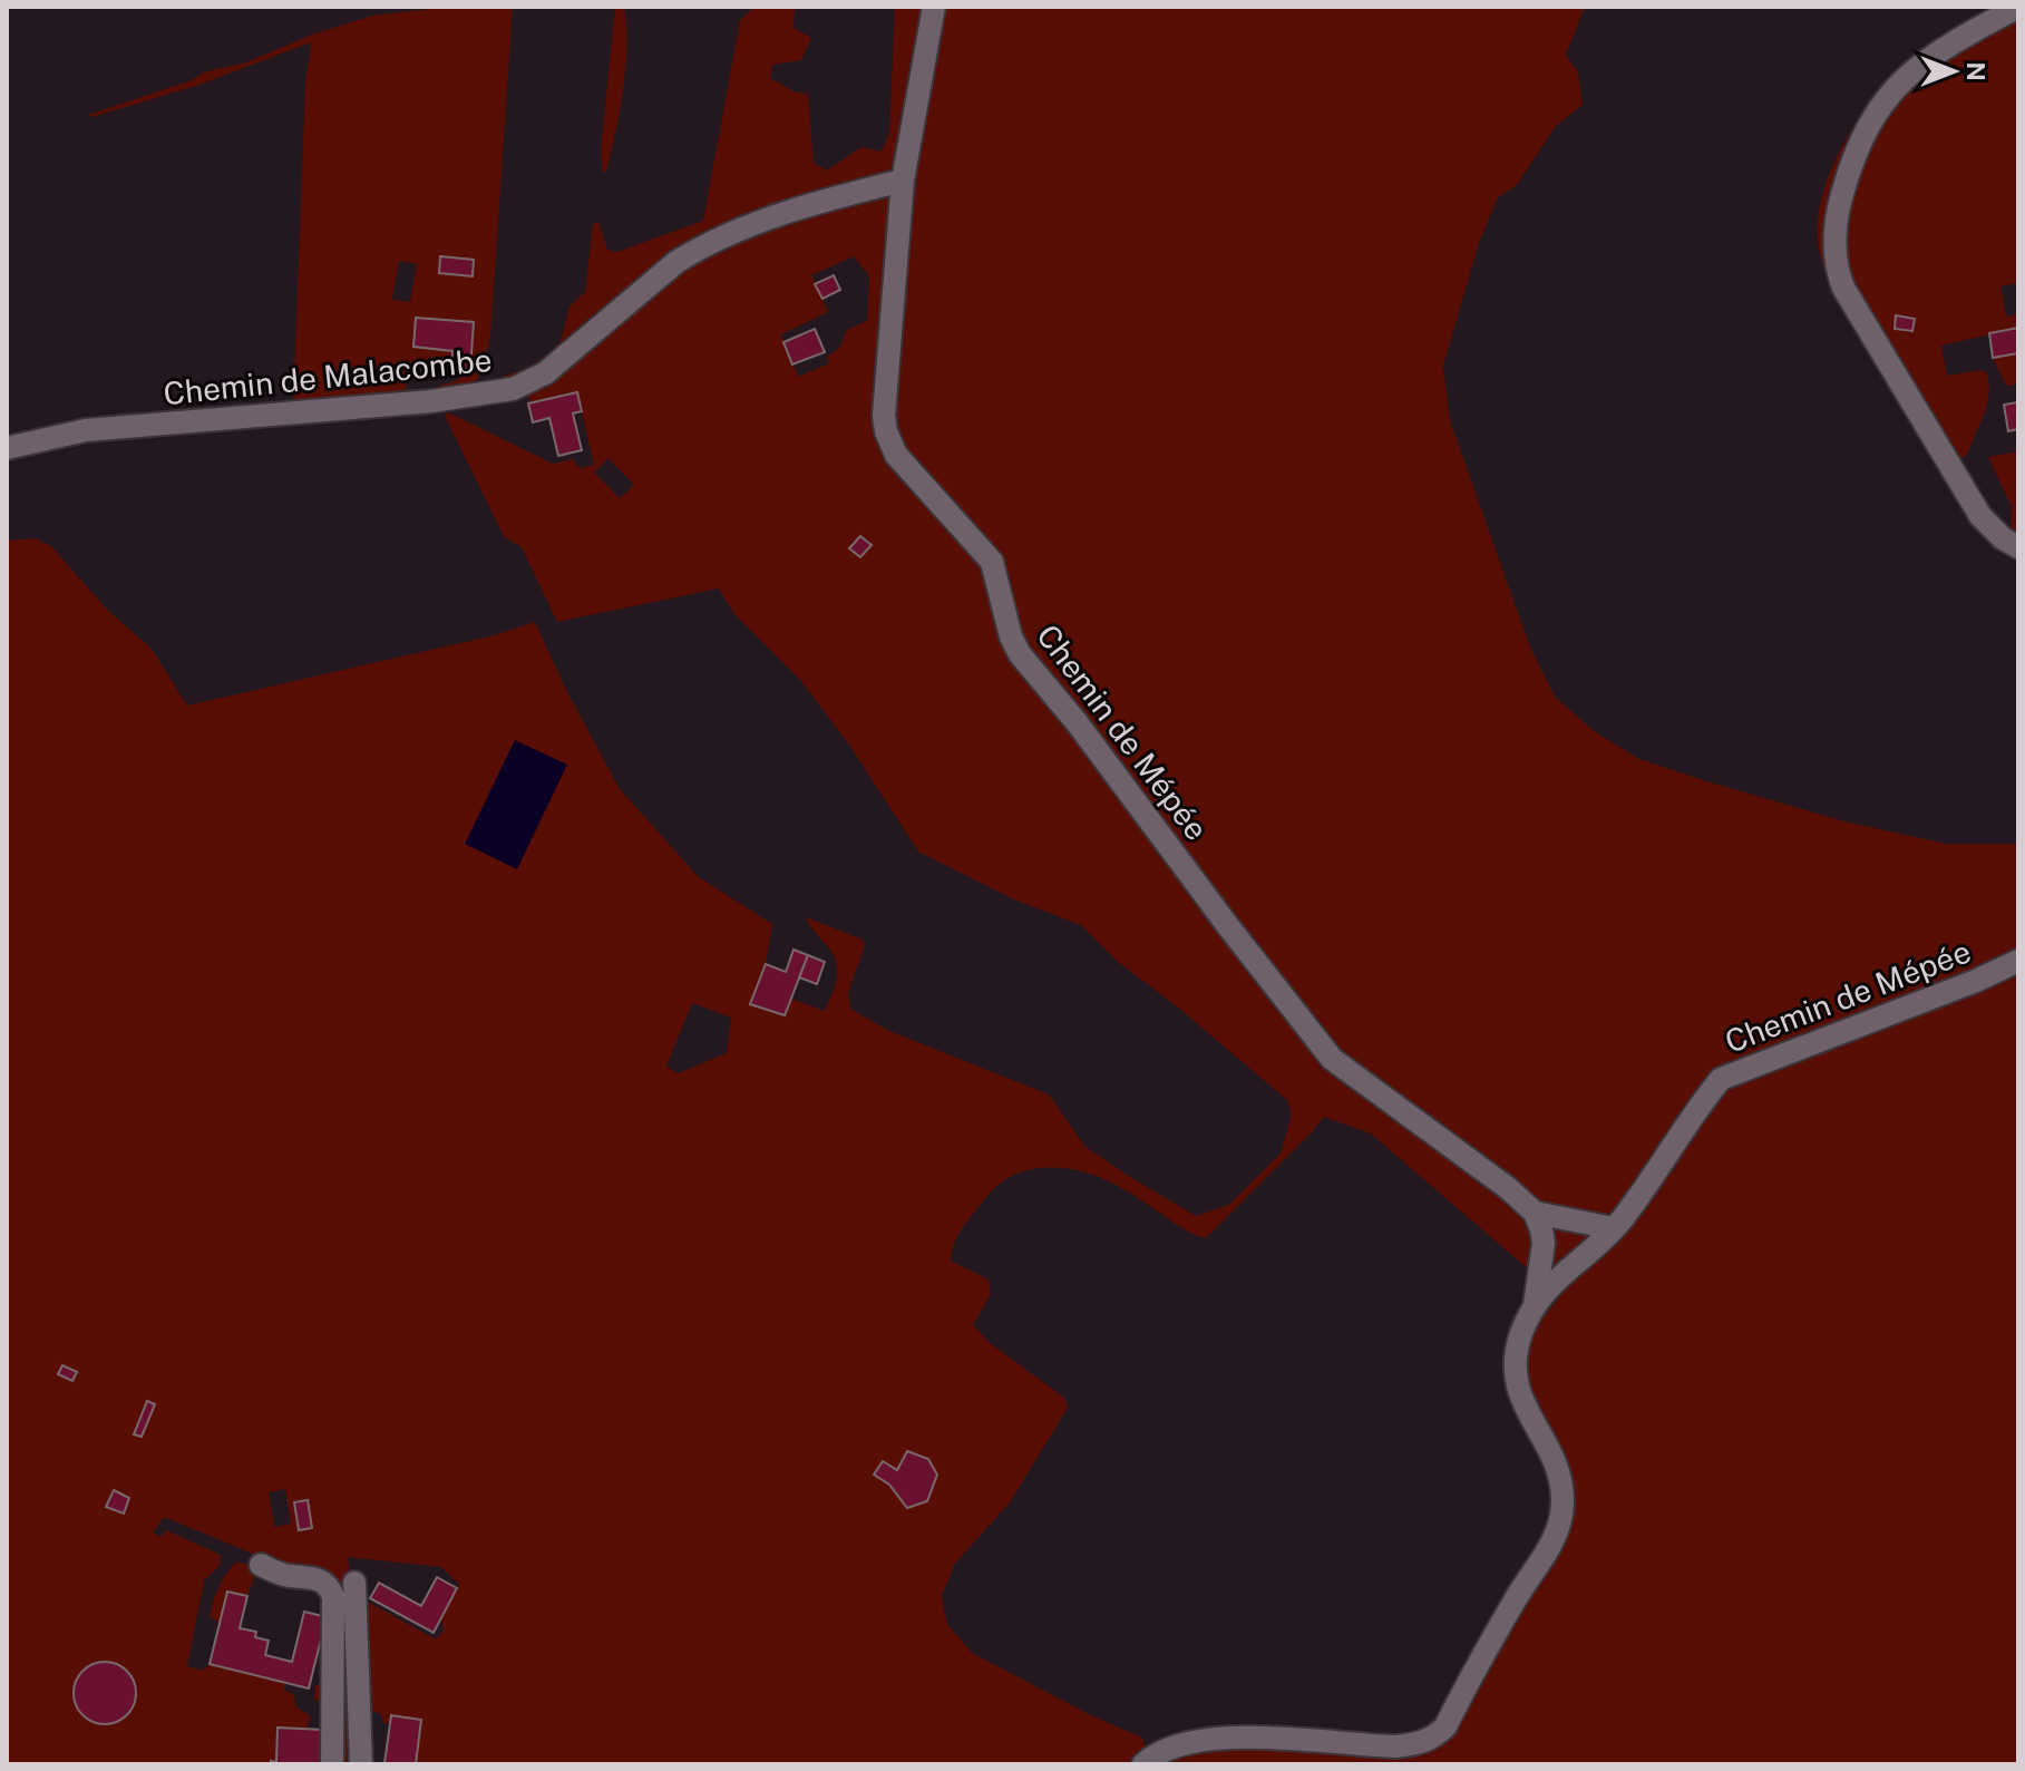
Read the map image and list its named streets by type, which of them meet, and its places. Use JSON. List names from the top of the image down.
{
  "streets": {
    "street": ["Chemin de Malacombe", "Chemin de Mépée"]
  },
  "crossings": [
    ["Chemin de Malacombe", "Chemin de Mépée"]
  ],
  "north": "right"
}
